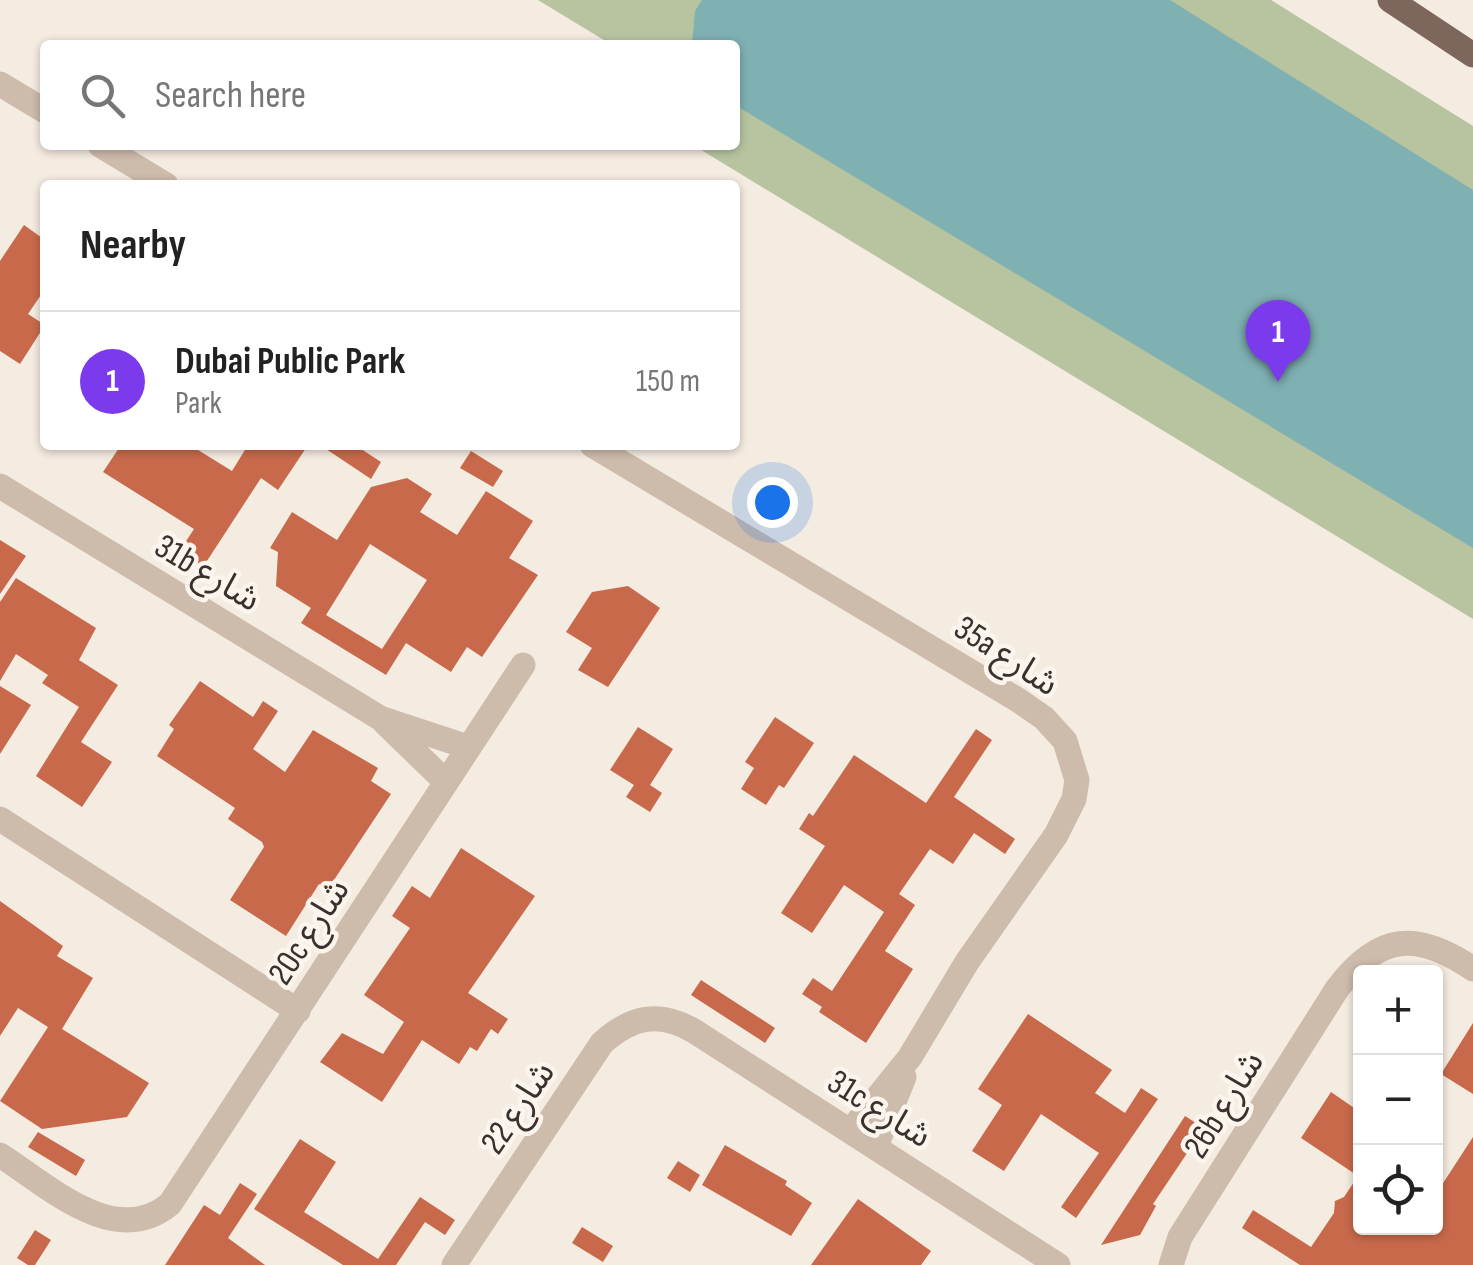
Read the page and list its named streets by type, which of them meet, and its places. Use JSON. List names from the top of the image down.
{
  "streets": {
    "street": [
      "31b شارع",
      "35a شارع",
      "20c شارع",
      "26b شارع",
      "شارع 22",
      "31c شارع"
    ]
  },
  "crossings": [
    ["31b شارع", "20c شارع"],
    ["35a شارع", "31c شارع"],
    ["شارع 22", "31c شارع"]
  ],
  "page": {
    "search": "Search here",
    "heading": "Nearby",
    "pins": "1",
    "list": [
      {
        "mark": "1",
        "name": "Dubai Public Park",
        "note": "Park",
        "value": "150 m"
      }
    ],
    "map_buttons": ["+", "−"]
  }
}
